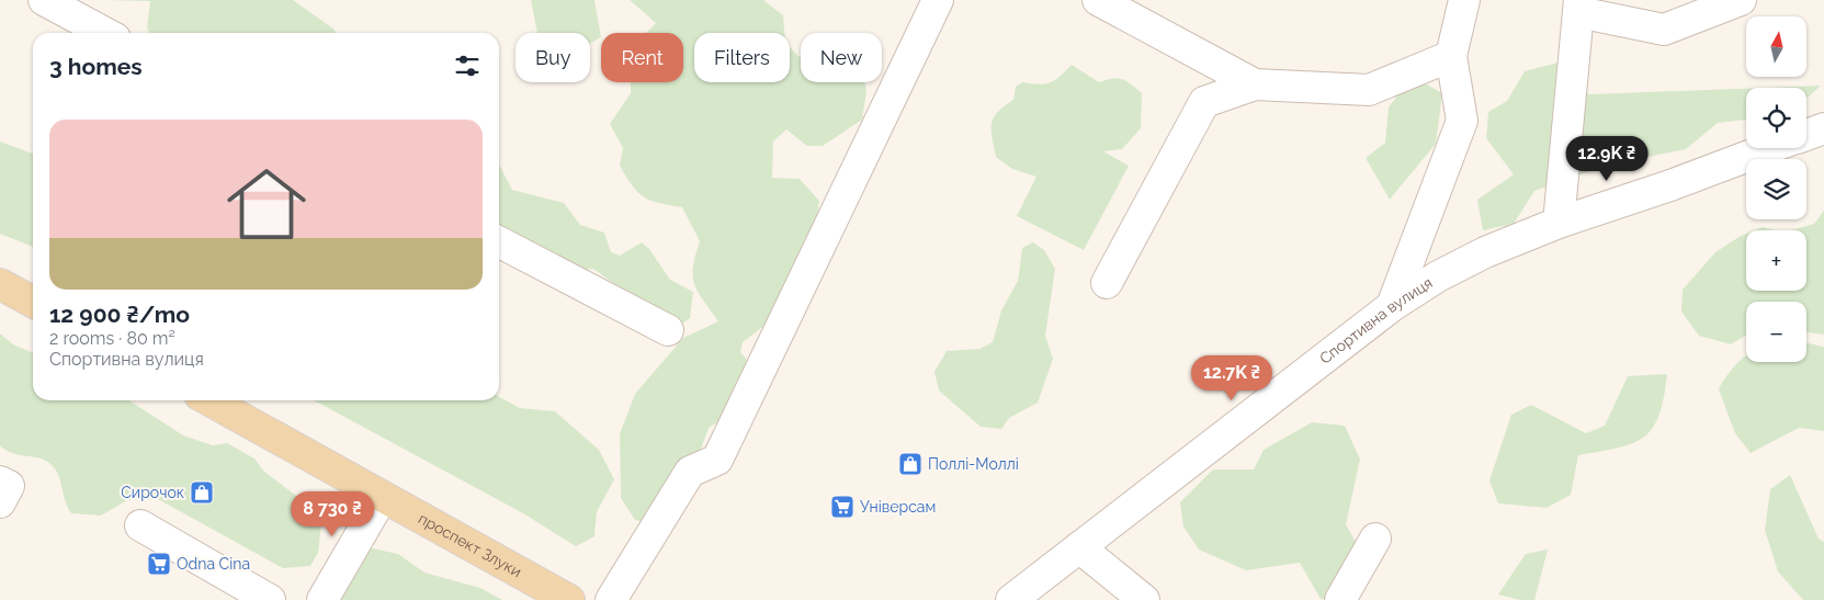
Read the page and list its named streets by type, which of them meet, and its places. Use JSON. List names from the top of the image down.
{
  "streets": {
    "main road": ["проспект Злуки"],
    "street": ["Спортивна вулиця"]
  },
  "places": {
    "shop": ["Поллі-Моллі", "Сирочок"],
    "supermarket": ["Універсам", "Odna Cina"]
  },
  "north": "top",
  "page": {
    "map_buttons": ["+", "−"],
    "chip": [
      "Buy",
      "Rent",
      "Filters",
      "New"
    ],
    "heading": "3 homes",
    "list": [
      {
        "name": "12 900 ₴/mo",
        "note": "2 rooms · 80 m² · Спортивна вулиця"
      }
    ],
    "price": ["12.9K ₴", "12.7K ₴", "8 730 ₴"]
  }
}
